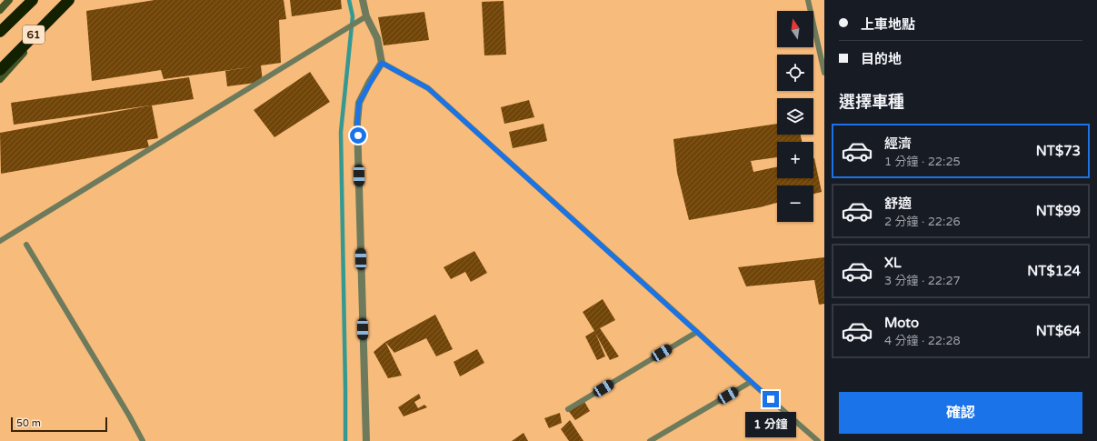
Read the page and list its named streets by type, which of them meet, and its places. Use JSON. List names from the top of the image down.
{
  "streets": {
    "highway": ["61"]
  },
  "scale_bar": "50 m",
  "north": "top",
  "page": {
    "banner": ["上車地點", "目的地"],
    "map_buttons": ["+", "−"],
    "heading": "選擇車種",
    "list": [
      {
        "name": "經濟",
        "note": "1 分鐘 · 22:25",
        "value": "NT$73"
      },
      {
        "name": "舒適",
        "note": "2 分鐘 · 22:26",
        "value": "NT$99"
      },
      {
        "name": "XL",
        "note": "3 分鐘 · 22:27",
        "value": "NT$124"
      },
      {
        "name": "Moto",
        "note": "4 分鐘 · 22:28",
        "value": "NT$64"
      }
    ],
    "buttons": "確認",
    "bubble": "1 分鐘",
    "scale": "50 m"
  }
}
